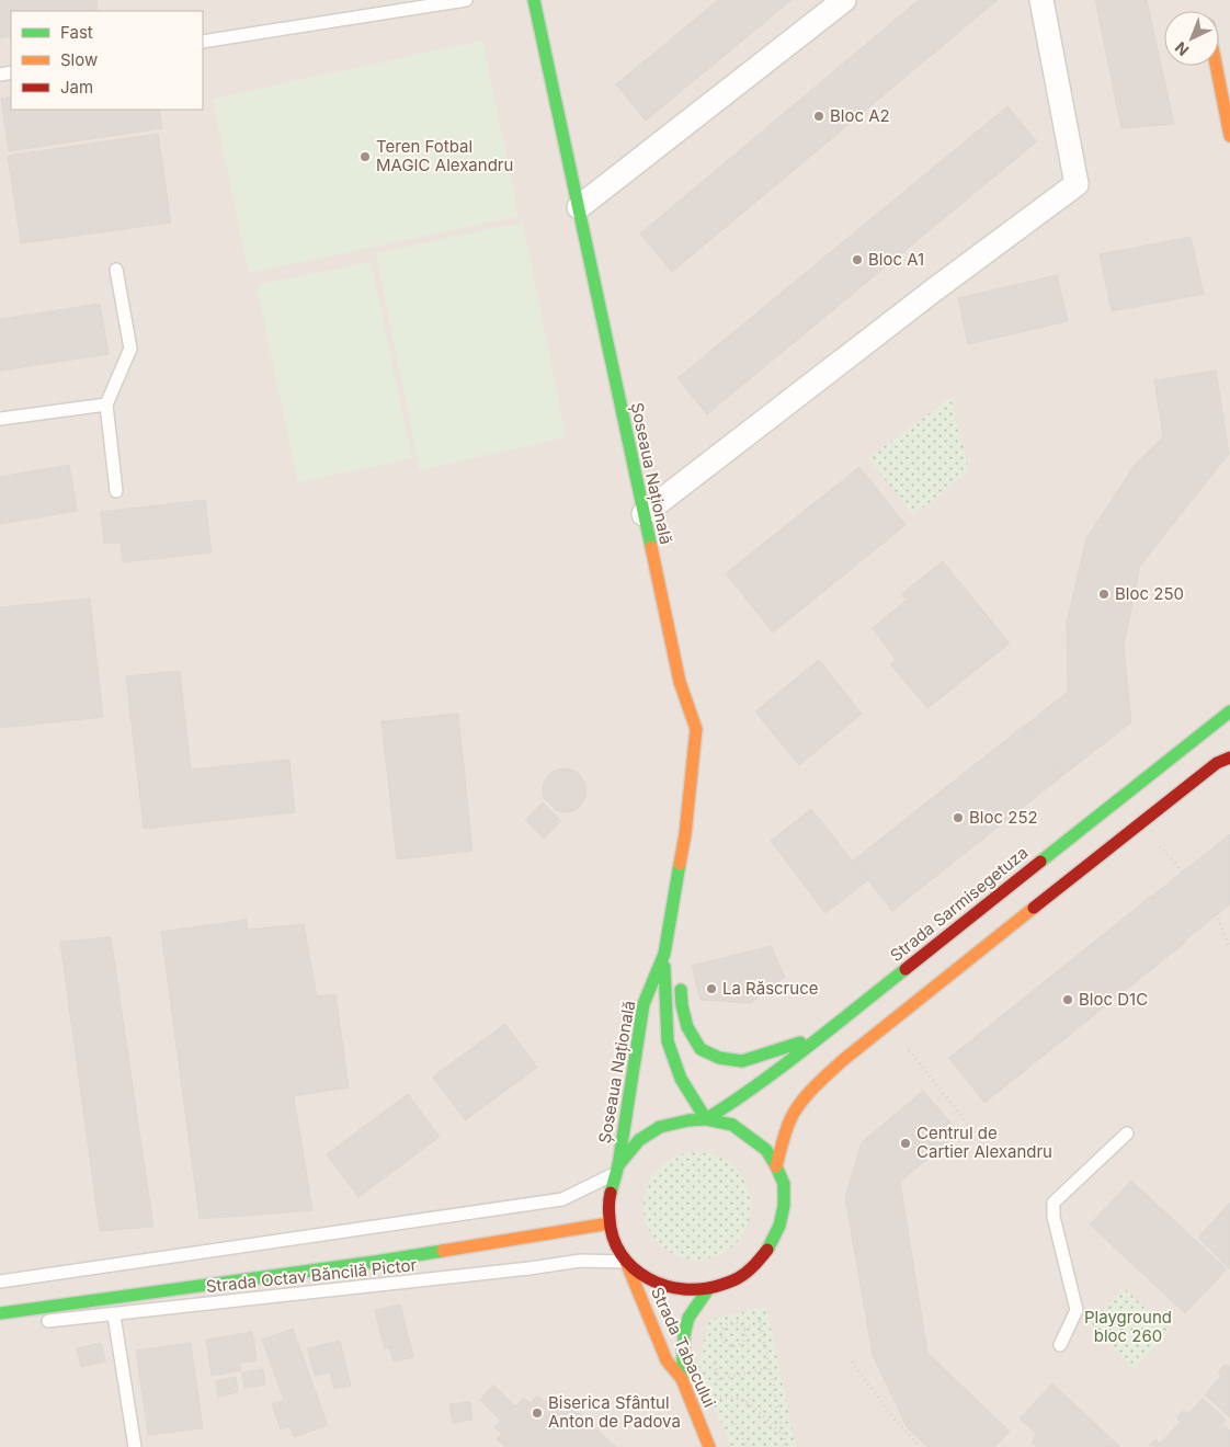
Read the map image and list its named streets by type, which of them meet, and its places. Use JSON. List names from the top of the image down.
{
  "streets": {
    "street": [
      "Șoseaua Națională",
      "Strada Sarmisegetuza",
      "Strada Octav Băncilă Pictor",
      "Strada Tabacului"
    ]
  },
  "crossings": [
    ["Șoseaua Națională", "Strada Sarmisegetuza"],
    ["Șoseaua Națională", "Strada Octav Băncilă Pictor"],
    ["Șoseaua Națională", "Strada Tabacului"],
    ["Strada Sarmisegetuza", "Strada Octav Băncilă Pictor"],
    ["Strada Sarmisegetuza", "Strada Tabacului"],
    ["Strada Octav Băncilă Pictor", "Strada Tabacului"]
  ],
  "parks": ["Playground bloc 260"],
  "places": [
    "Bloc A2",
    "Teren Fotbal MAGIC Alexandru",
    "Bloc A1",
    "Bloc 250",
    "Bloc 252",
    "La Răscruce",
    "Bloc D1C",
    "Centrul de Cartier Alexandru",
    "Biserica Sfântul Anton de Padova"
  ],
  "legend": ["Fast", "Slow", "Jam"],
  "north": "bottom left"
}
